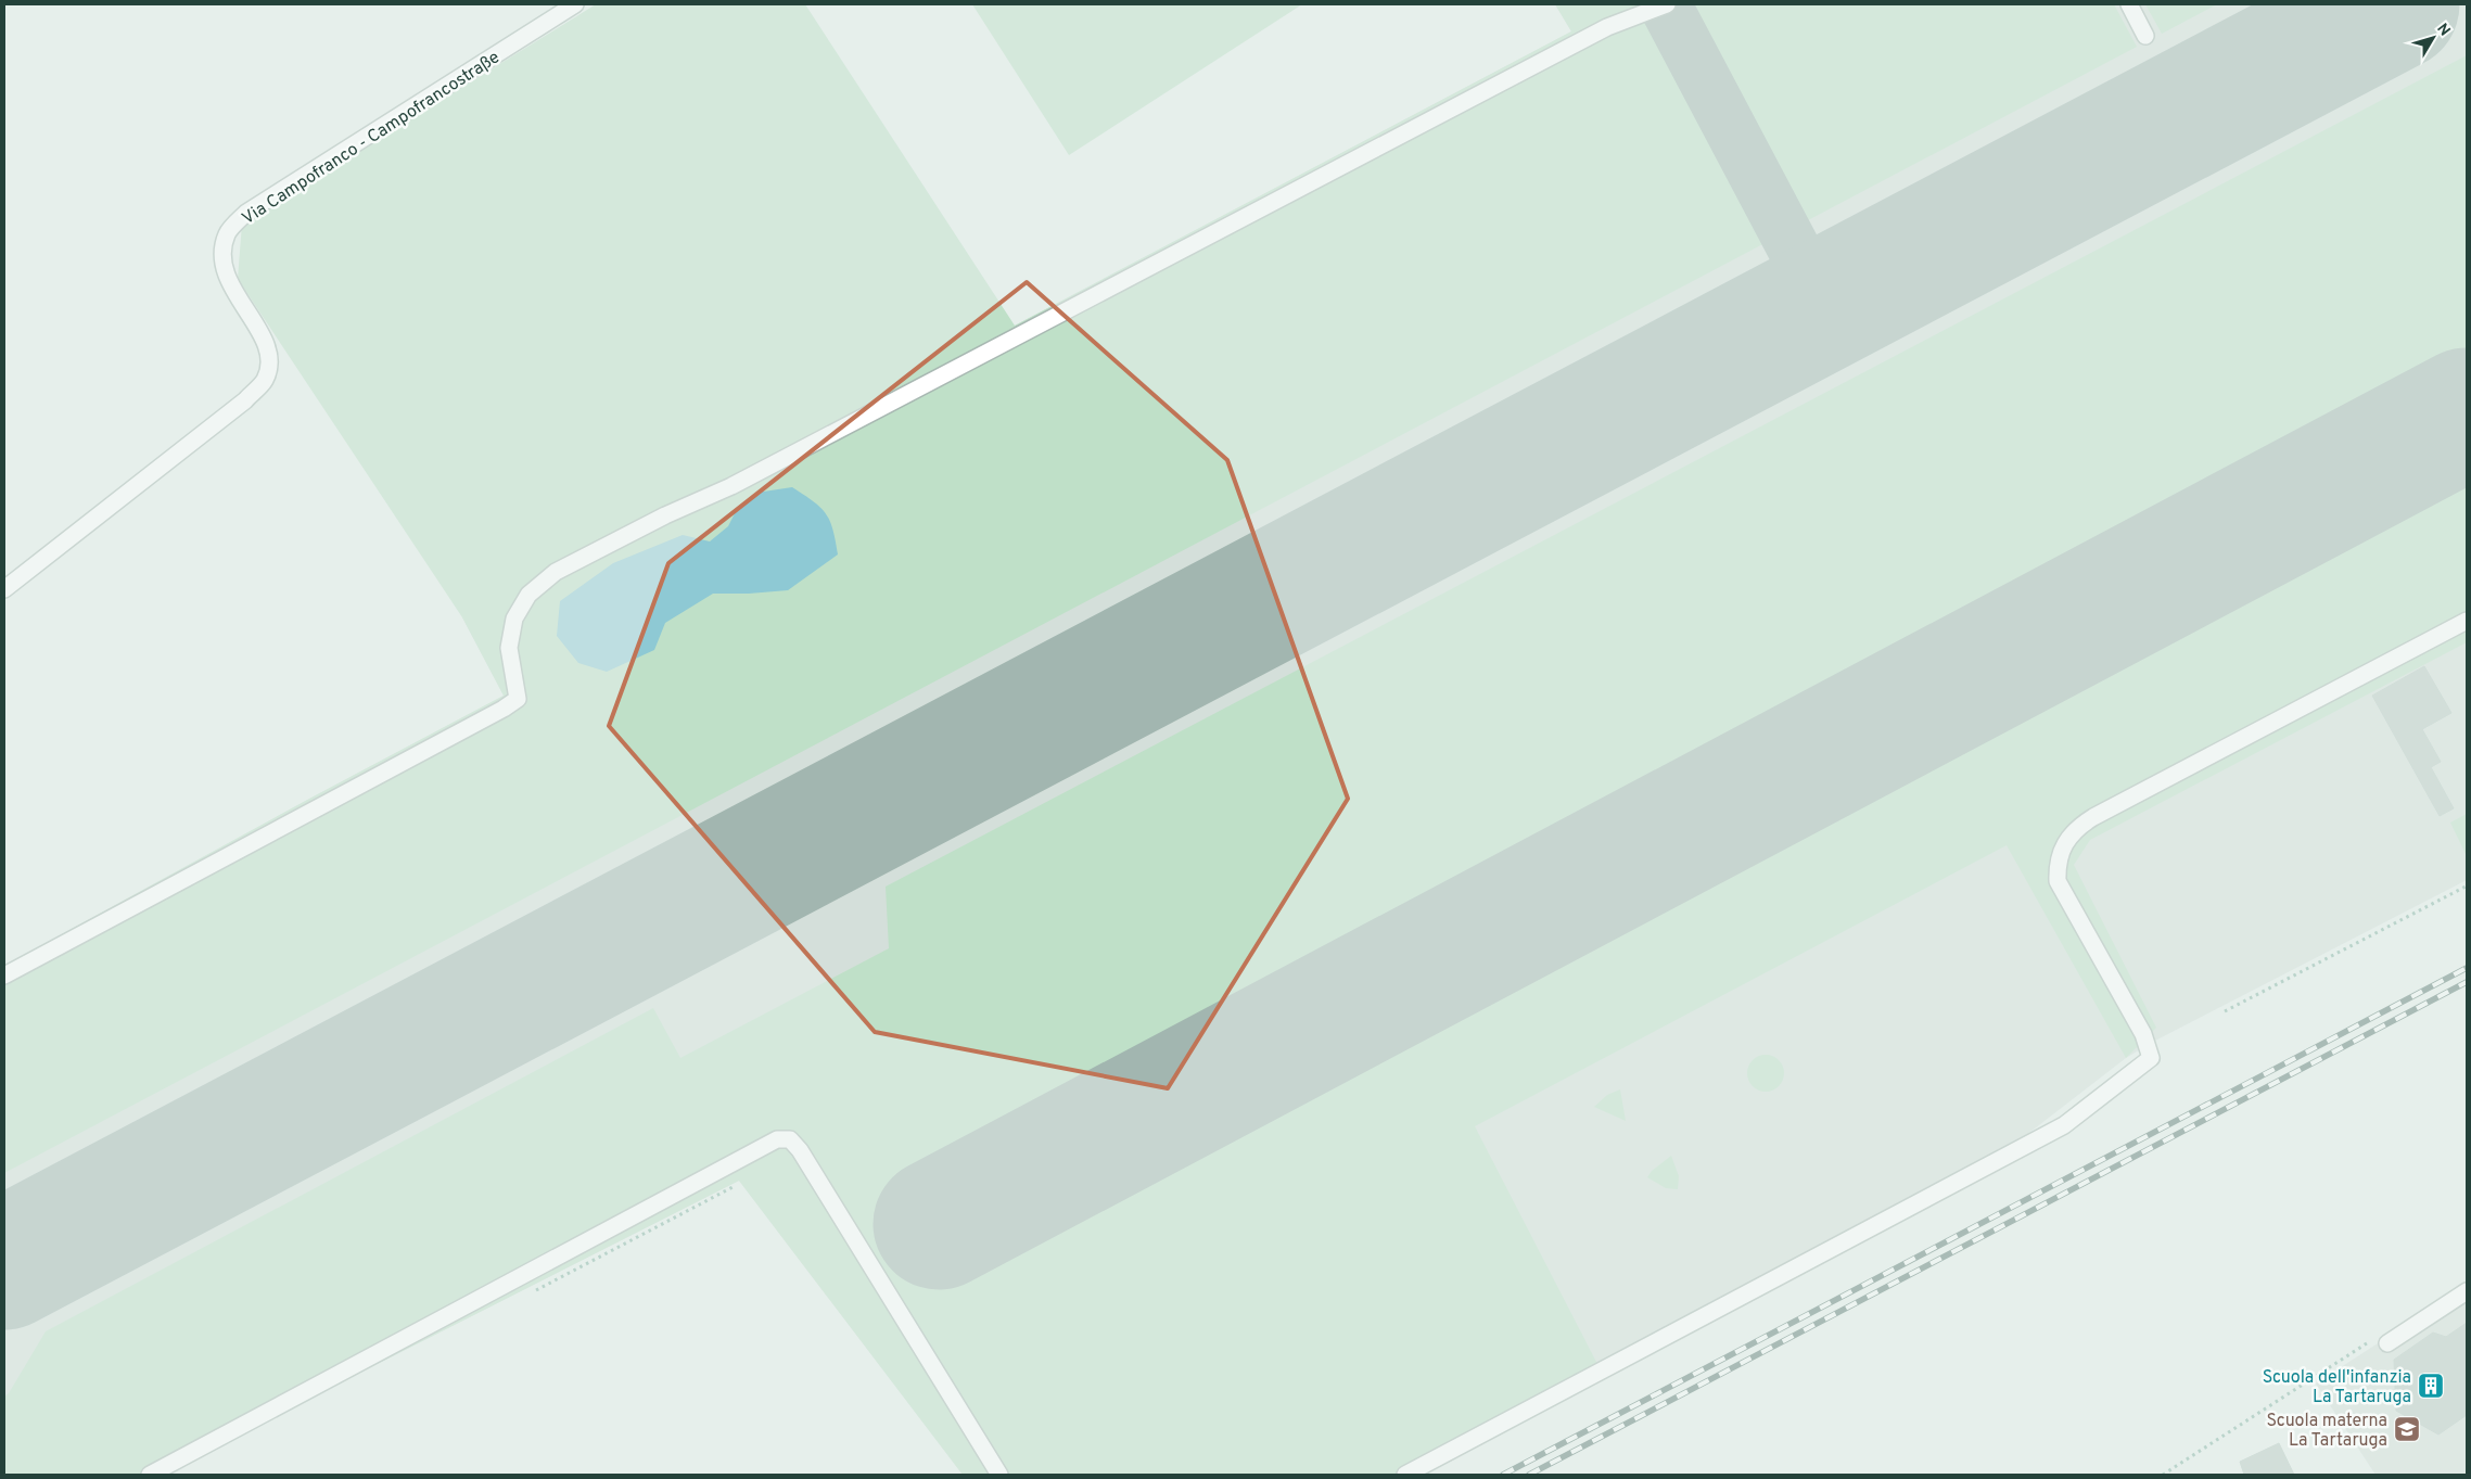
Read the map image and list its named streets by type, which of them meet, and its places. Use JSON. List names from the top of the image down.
{
  "streets": {
    "street": ["Via Campofranco - Campofrancostraße"]
  },
  "places": {
    "building": ["Scuola dell'infanzia La Tartaruga"],
    "school or university": ["Scuola materna La Tartaruga"]
  },
  "north": "top right"
}
